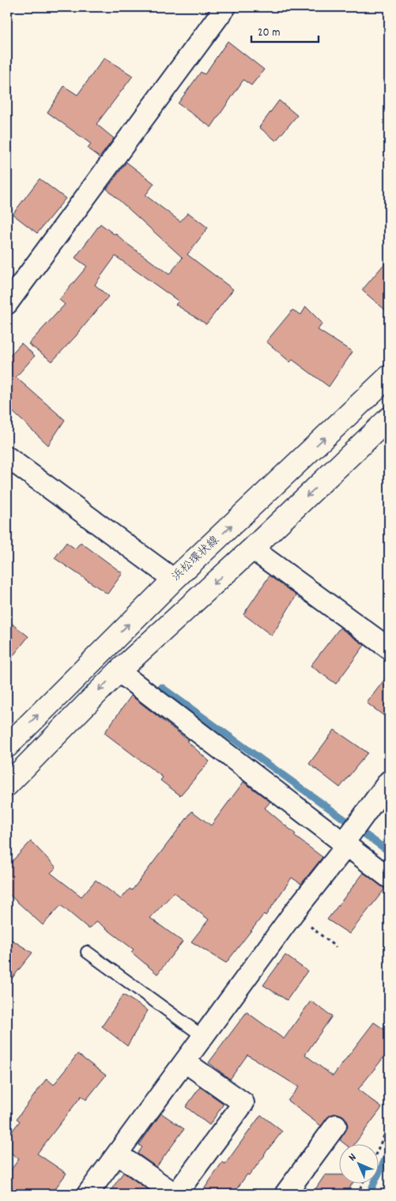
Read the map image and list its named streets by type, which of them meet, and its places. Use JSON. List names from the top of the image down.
{
  "streets": {
    "highway": ["浜松環状線"]
  },
  "scale_bar": "20 m",
  "north": "top left"
}
